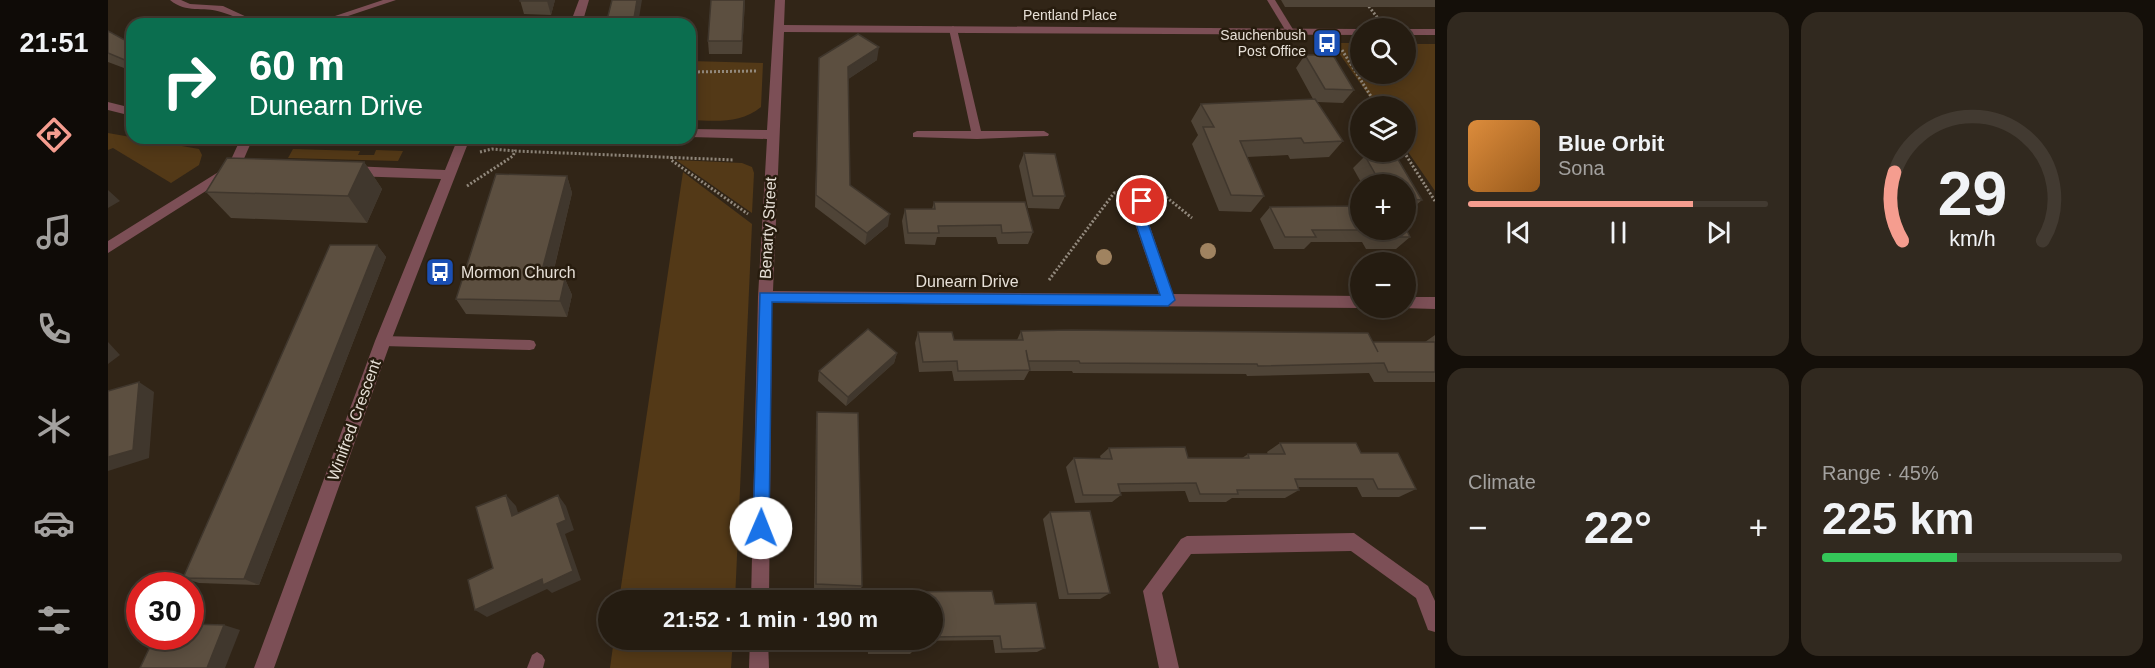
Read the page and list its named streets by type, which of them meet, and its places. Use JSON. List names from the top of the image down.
{
  "streets": {
    "street": [
      "Pentland Place",
      "Benarty Street",
      "Dunearn Drive",
      "Winifred Crescent"
    ]
  },
  "crossings": [
    ["Pentland Place", "Benarty Street"],
    ["Benarty Street", "Dunearn Drive"]
  ],
  "places": {
    "bus stop": ["Sauchenbush Post Office", "Mormon Church"]
  },
  "page": {
    "tabs": "21:51",
    "map_buttons": ["+", "−"],
    "turn": ["60 m", "Dunearn Drive"],
    "song": ["Blue Orbit", "Sona"],
    "tile": [
      "Climate",
      ["Range · 45%", "225 km"]
    ],
    "heat": ["−", "22°", "+"],
    "limit": "30",
    "trip": "21:52 · 1 min · 190 m",
    "gauge": ["29", "km/h"]
  }
}
